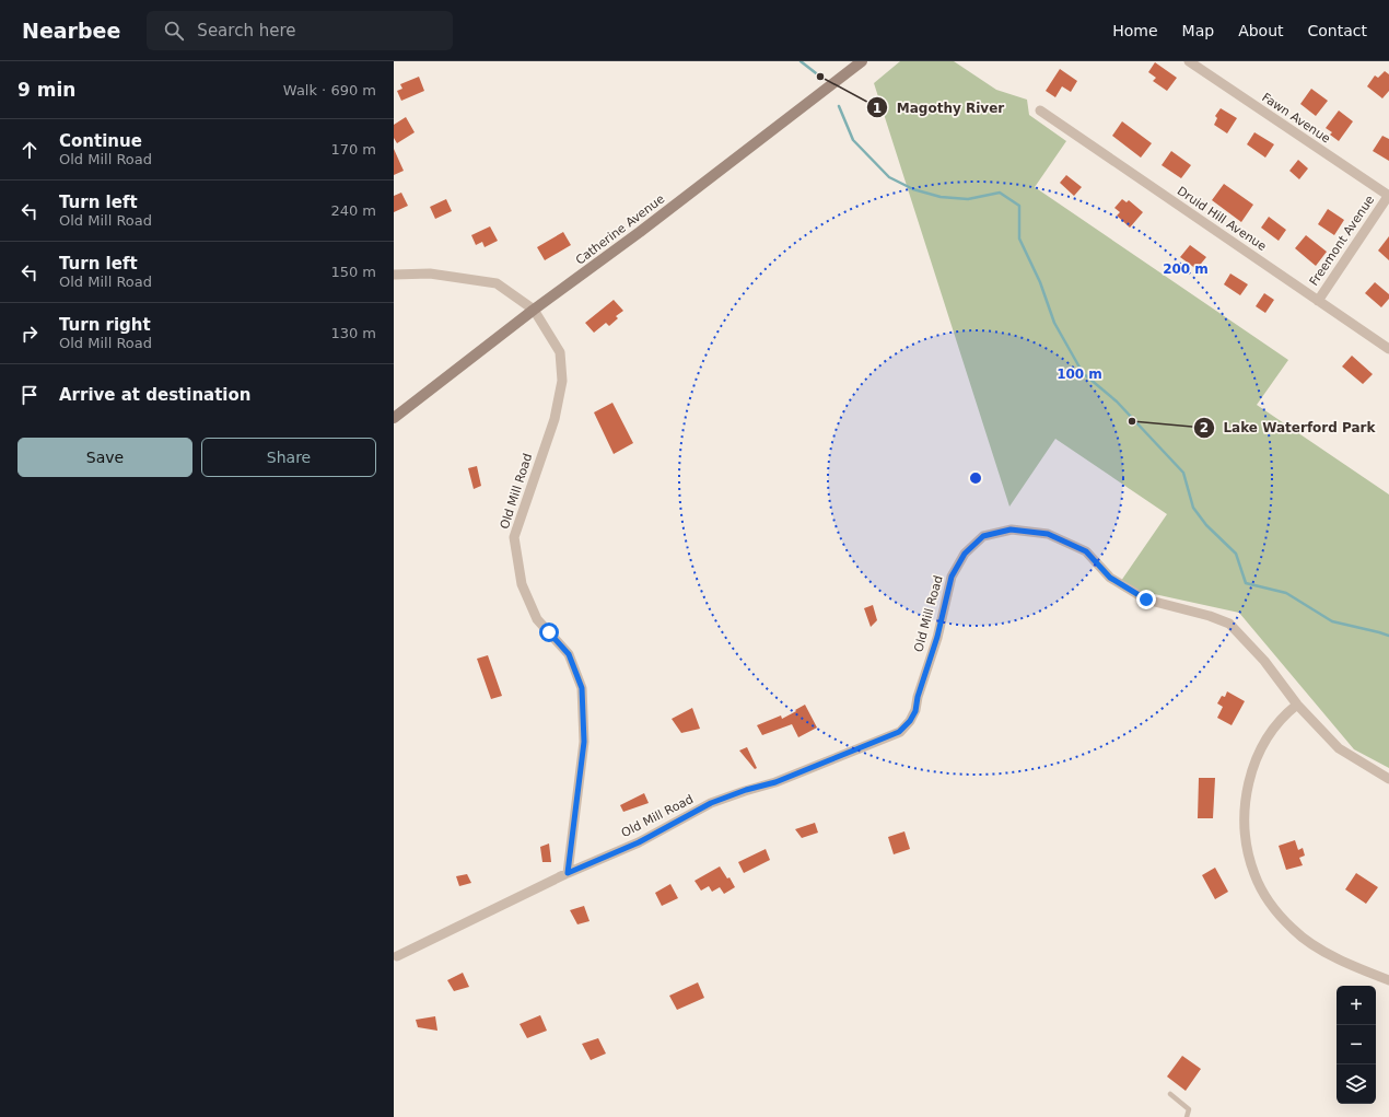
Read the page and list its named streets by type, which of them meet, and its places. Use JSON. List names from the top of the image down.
{
  "streets": {
    "street": [
      "Fawn Avenue",
      "Druid Hill Avenue",
      "Catherine Avenue",
      "Freemont Avenue",
      "Old Mill Road"
    ]
  },
  "crossings": [
    ["Fawn Avenue", "Freemont Avenue"],
    ["Druid Hill Avenue", "Freemont Avenue"],
    ["Catherine Avenue", "Old Mill Road"]
  ],
  "places": ["Magothy River", "Lake Waterford Park"],
  "page": {
    "header": "Nearbee",
    "search": "Search here",
    "nav": [
      "Home",
      "Map",
      "About",
      "Contact"
    ],
    "heading": ["9 min", "Walk · 690 m"],
    "list": [
      ["Continue", "Old Mill Road", "170 m"],
      ["Turn left", "Old Mill Road", "240 m"],
      ["Turn left", "Old Mill Road", "150 m"],
      ["Turn right", "Old Mill Road", "130 m"],
      "Arrive at destination"
    ],
    "buttons": ["Save", "Share"],
    "map_buttons": ["+", "−"]
  },
  "rings": ["200 m", "100 m"]
}
